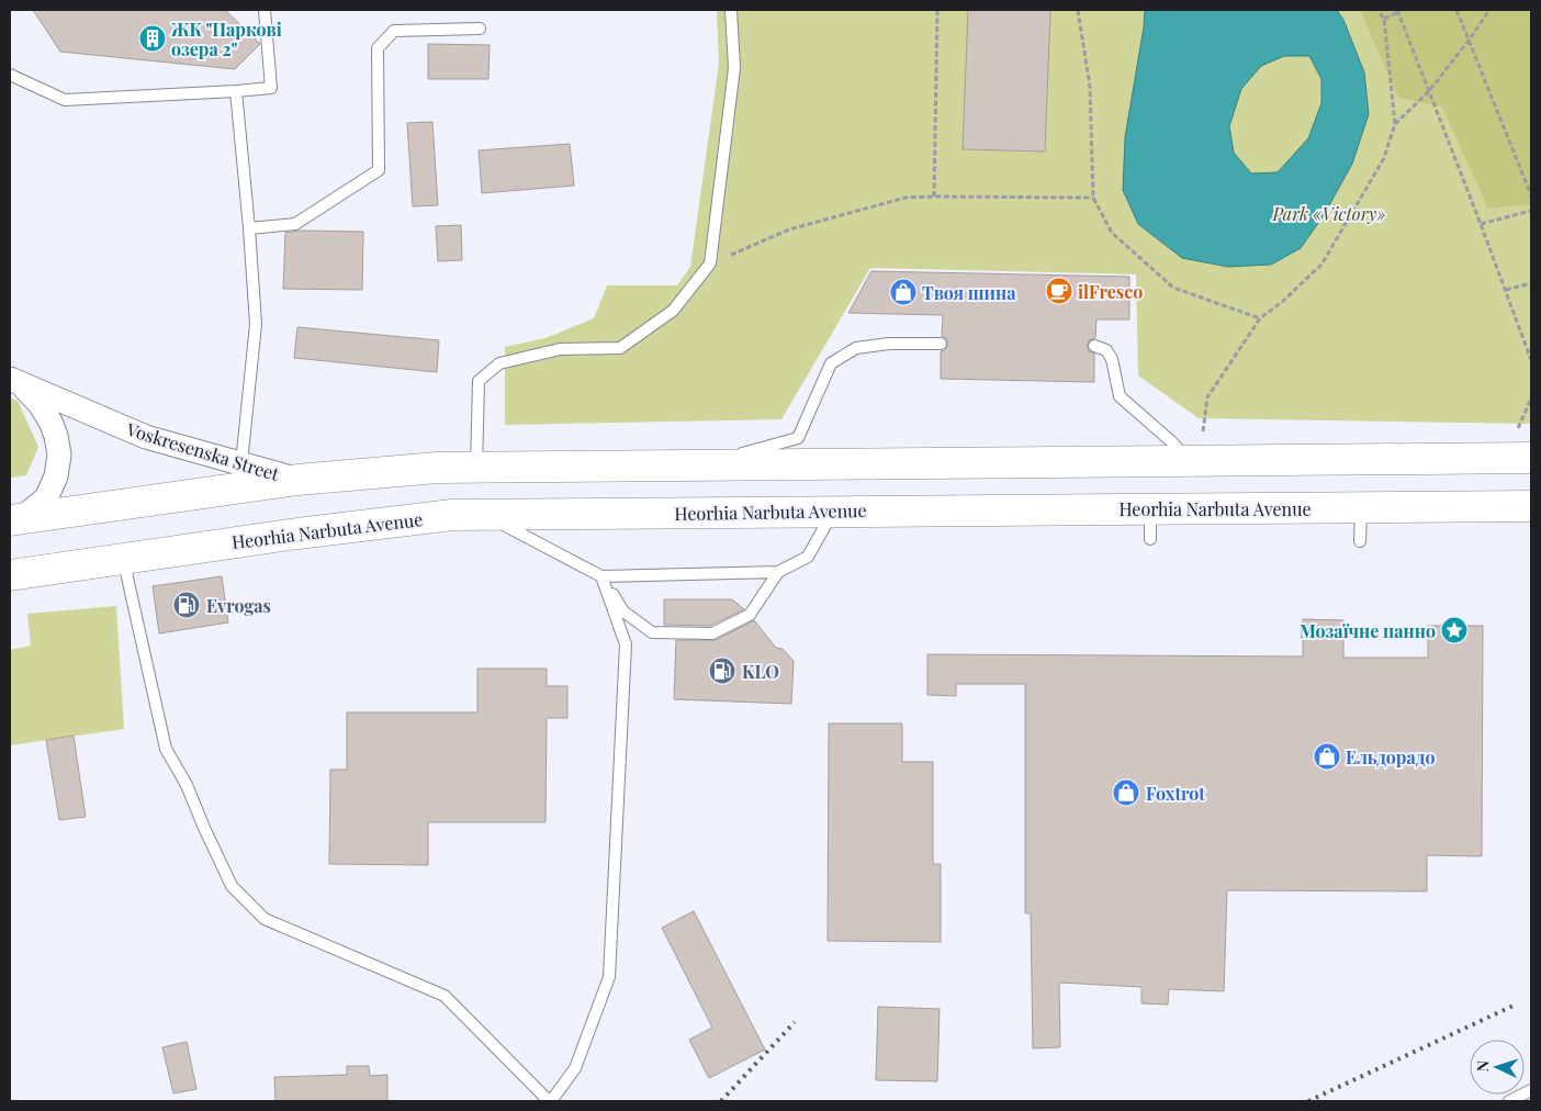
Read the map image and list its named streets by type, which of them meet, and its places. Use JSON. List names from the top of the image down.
{
  "streets": {
    "main road": ["Heorhia Narbuta Avenue"],
    "street": ["Voskresenska Street"]
  },
  "parks": ["Park «Victory»"],
  "places": {
    "building": ["ЖК \"Паркові озера 2\""],
    "cafe": ["ilFresco"],
    "shop": ["Твоя шина", "Ельдорадо", "Foxtrot"],
    "fuel station": ["Evrogas", "KLO"],
    "place": ["Мозаїчне панно"]
  },
  "north": "left"
}
